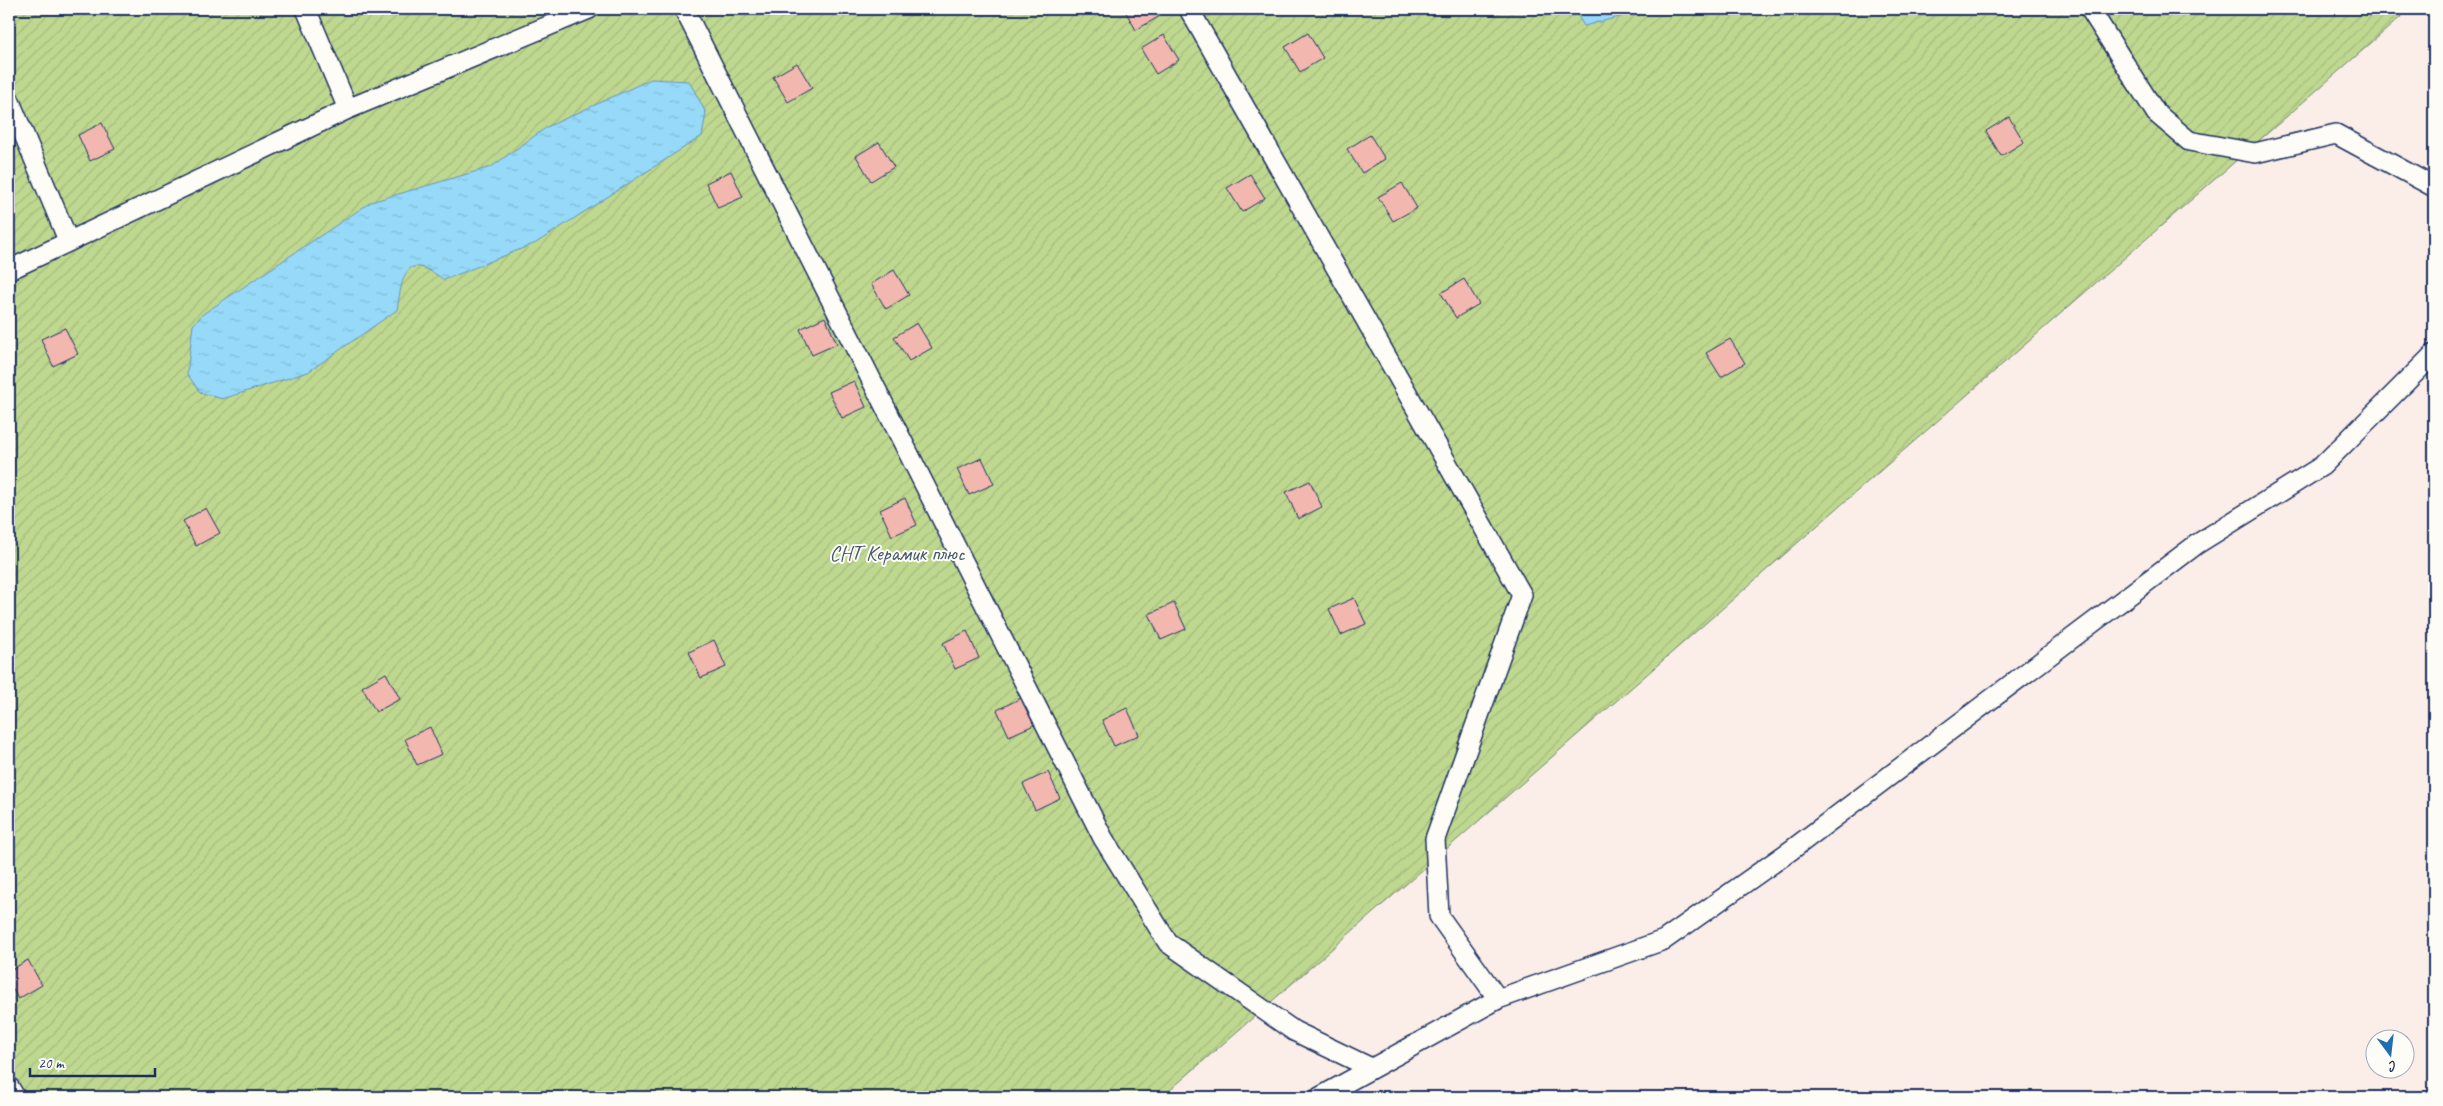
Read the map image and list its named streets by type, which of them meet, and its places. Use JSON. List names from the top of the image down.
{
  "parks": ["СНТ Керамик плюс"],
  "scale_bar": "20 m",
  "north": "bottom"
}
